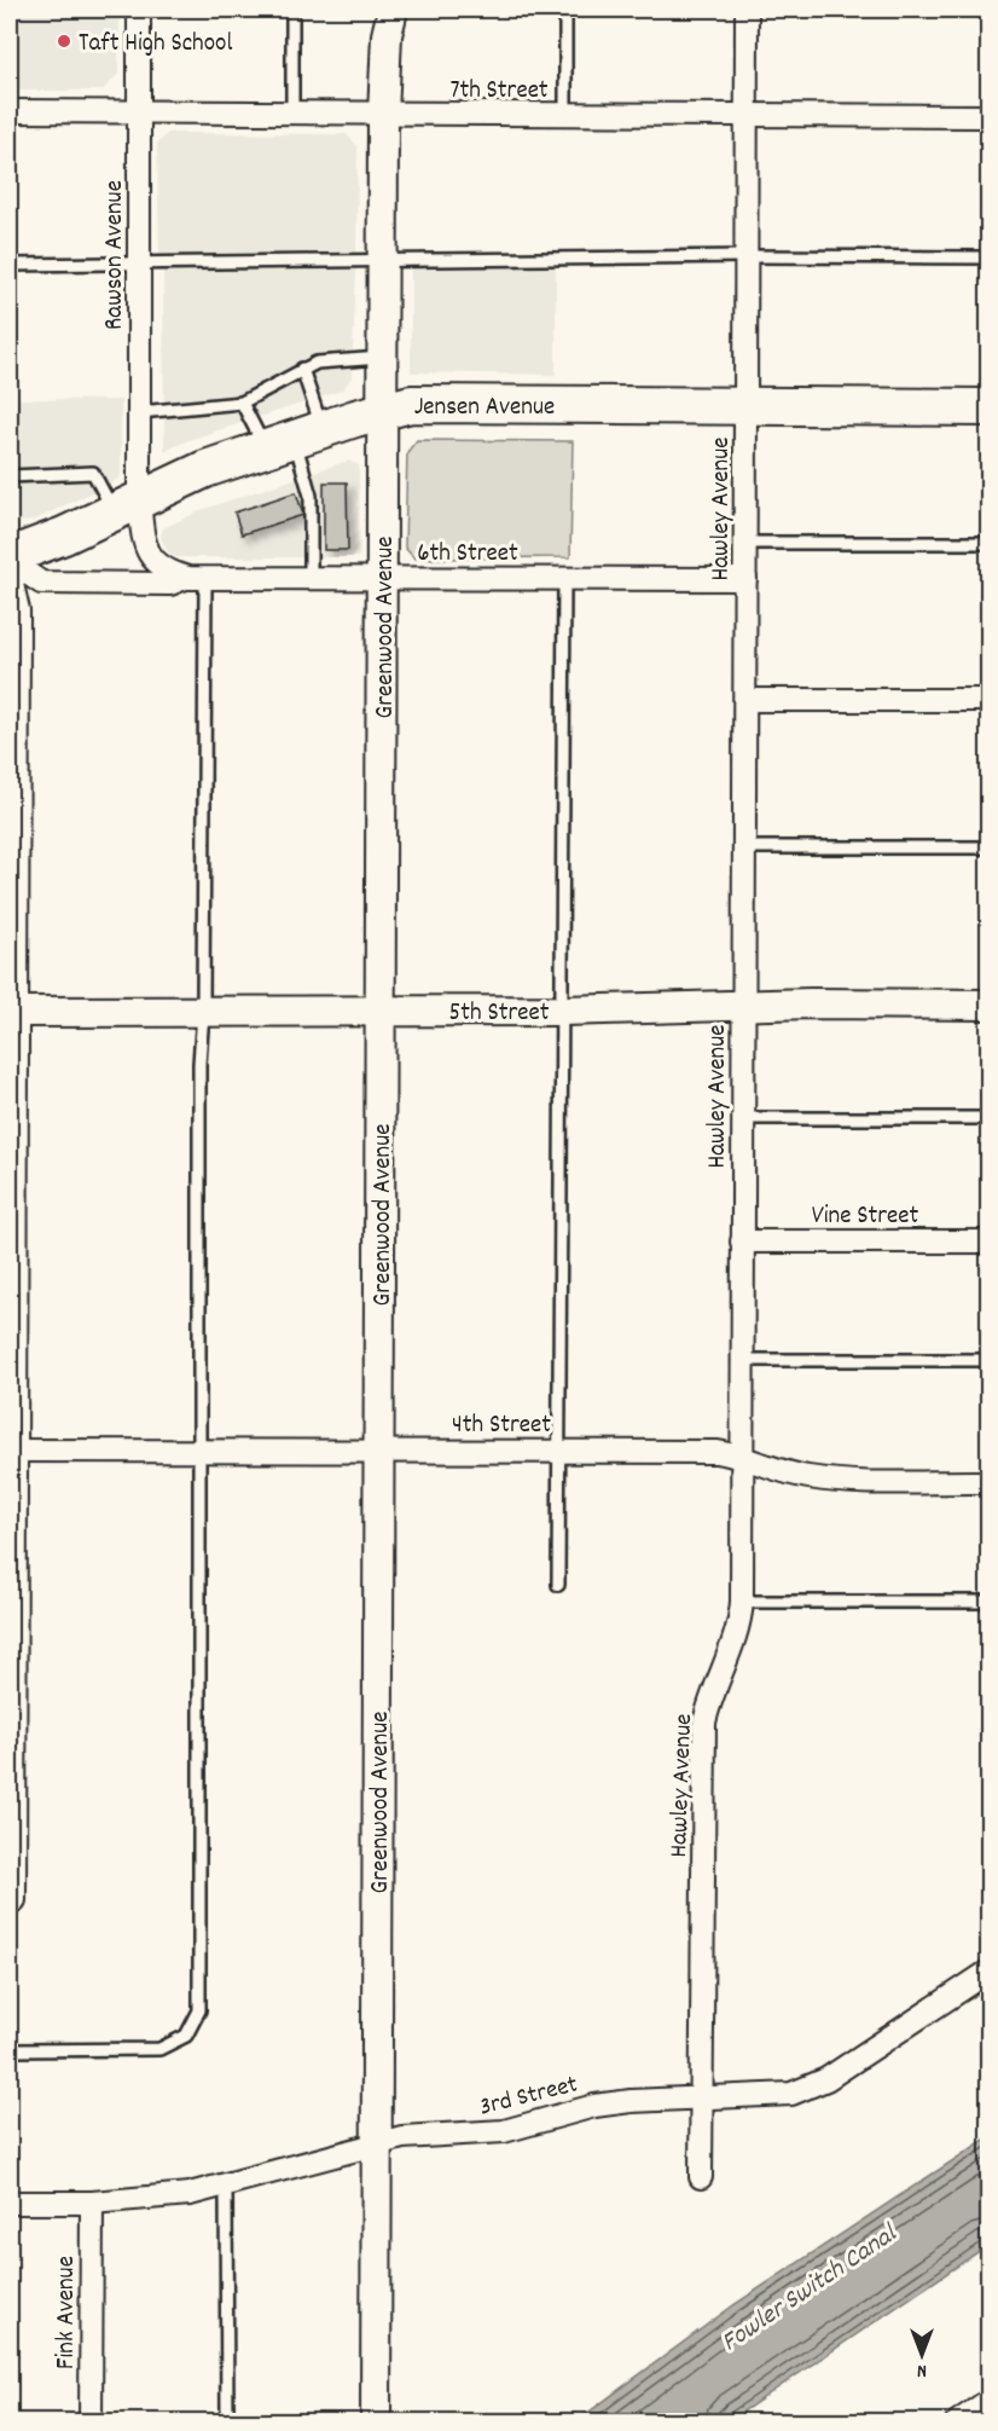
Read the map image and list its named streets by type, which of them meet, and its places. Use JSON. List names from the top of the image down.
{
  "streets": {
    "main road": ["Jensen Avenue"],
    "street": [
      "7th Street",
      "Rawson Avenue",
      "Hawley Avenue",
      "6th Street",
      "Greenwood Avenue",
      "5th Street",
      "Vine Street",
      "4th Street",
      "3rd Street",
      "Fink Avenue"
    ]
  },
  "crossings": [
    ["7th Street", "Rawson Avenue"],
    ["7th Street", "Hawley Avenue"],
    ["7th Street", "Greenwood Avenue"],
    ["Rawson Avenue", "Jensen Avenue"],
    ["Rawson Avenue", "6th Street"],
    ["Jensen Avenue", "Hawley Avenue"],
    ["Jensen Avenue", "6th Street"],
    ["Jensen Avenue", "Greenwood Avenue"],
    ["Hawley Avenue", "6th Street"],
    ["Hawley Avenue", "5th Street"],
    ["Hawley Avenue", "Vine Street"],
    ["Hawley Avenue", "4th Street"],
    ["Hawley Avenue", "3rd Street"],
    ["6th Street", "Greenwood Avenue"],
    ["Greenwood Avenue", "5th Street"],
    ["Greenwood Avenue", "4th Street"],
    ["Greenwood Avenue", "3rd Street"],
    ["3rd Street", "Fink Avenue"]
  ],
  "water": ["Fowler Switch Canal"],
  "places": ["Taft High School"],
  "north": "bottom"
}
